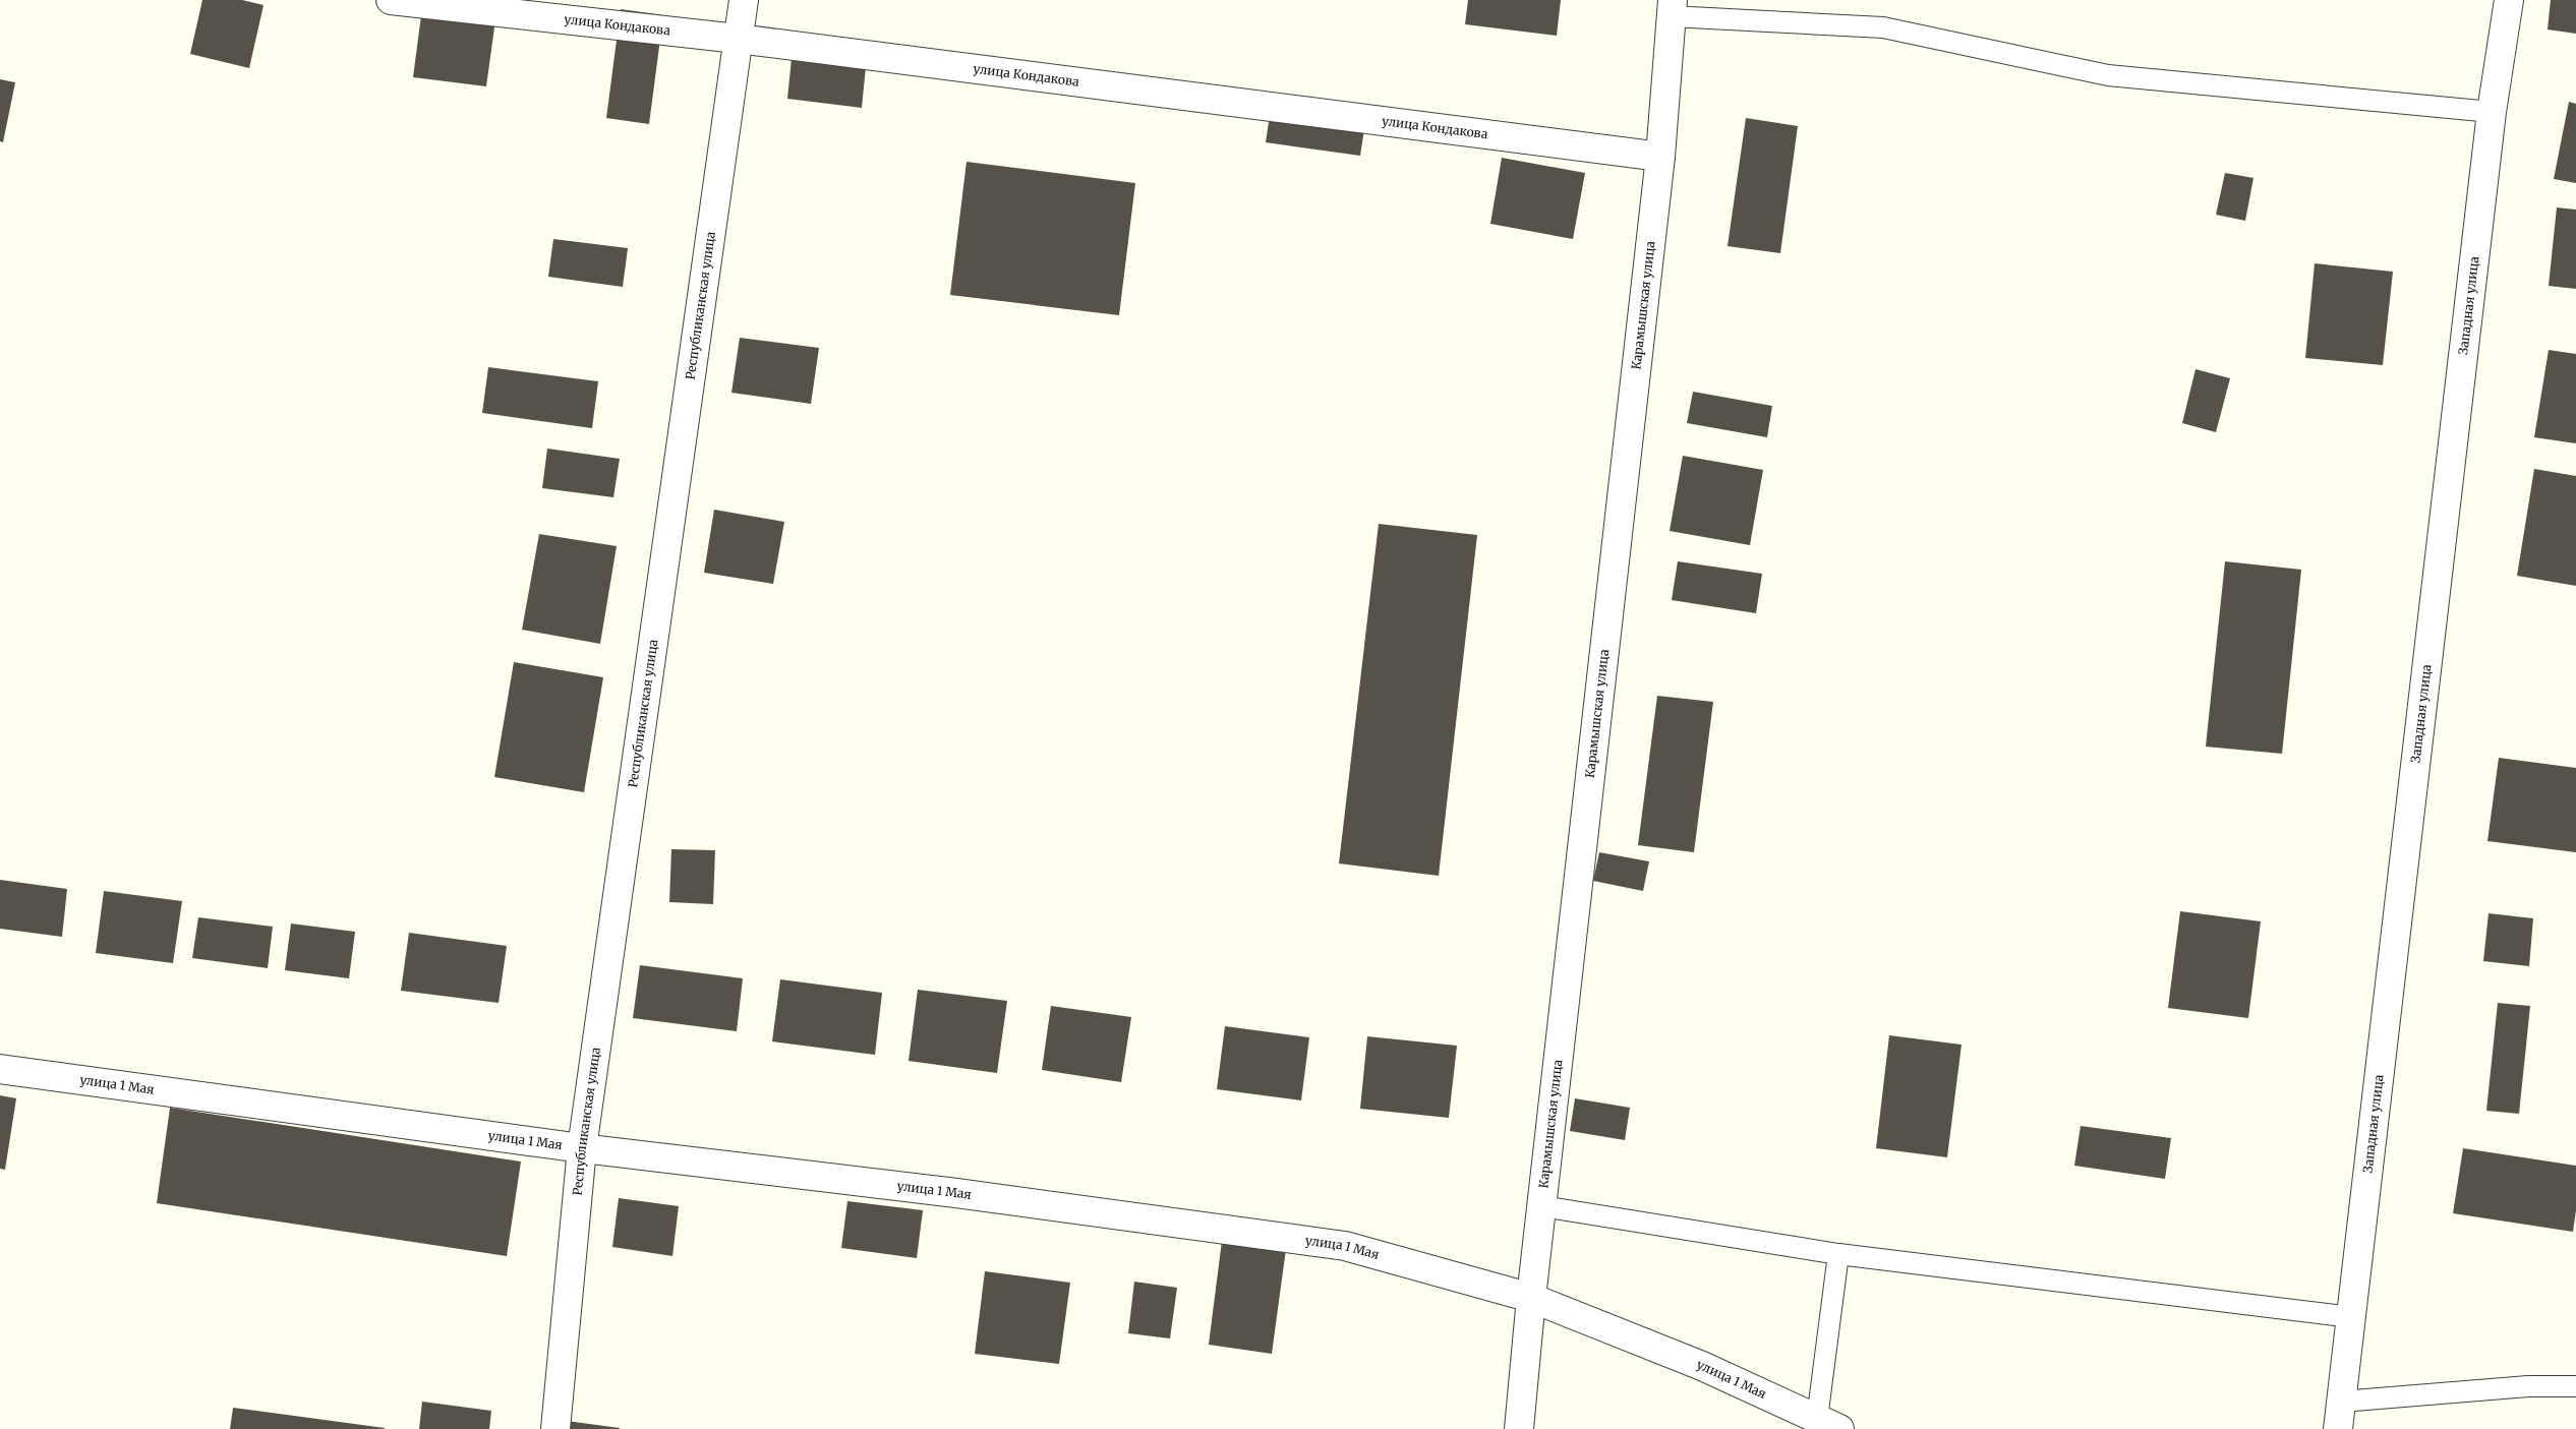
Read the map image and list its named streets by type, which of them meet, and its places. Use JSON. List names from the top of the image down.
{
  "streets": {
    "street": [
      "улица Кондакова",
      "Карамышская улица",
      "Западная улица",
      "Республиканская улица",
      "улица 1 Мая"
    ]
  },
  "crossings": [
    ["улица Кондакова", "Карамышская улица"],
    ["улица Кондакова", "Республиканская улица"],
    ["Карамышская улица", "улица 1 Мая"],
    ["Республиканская улица", "улица 1 Мая"]
  ]
}
